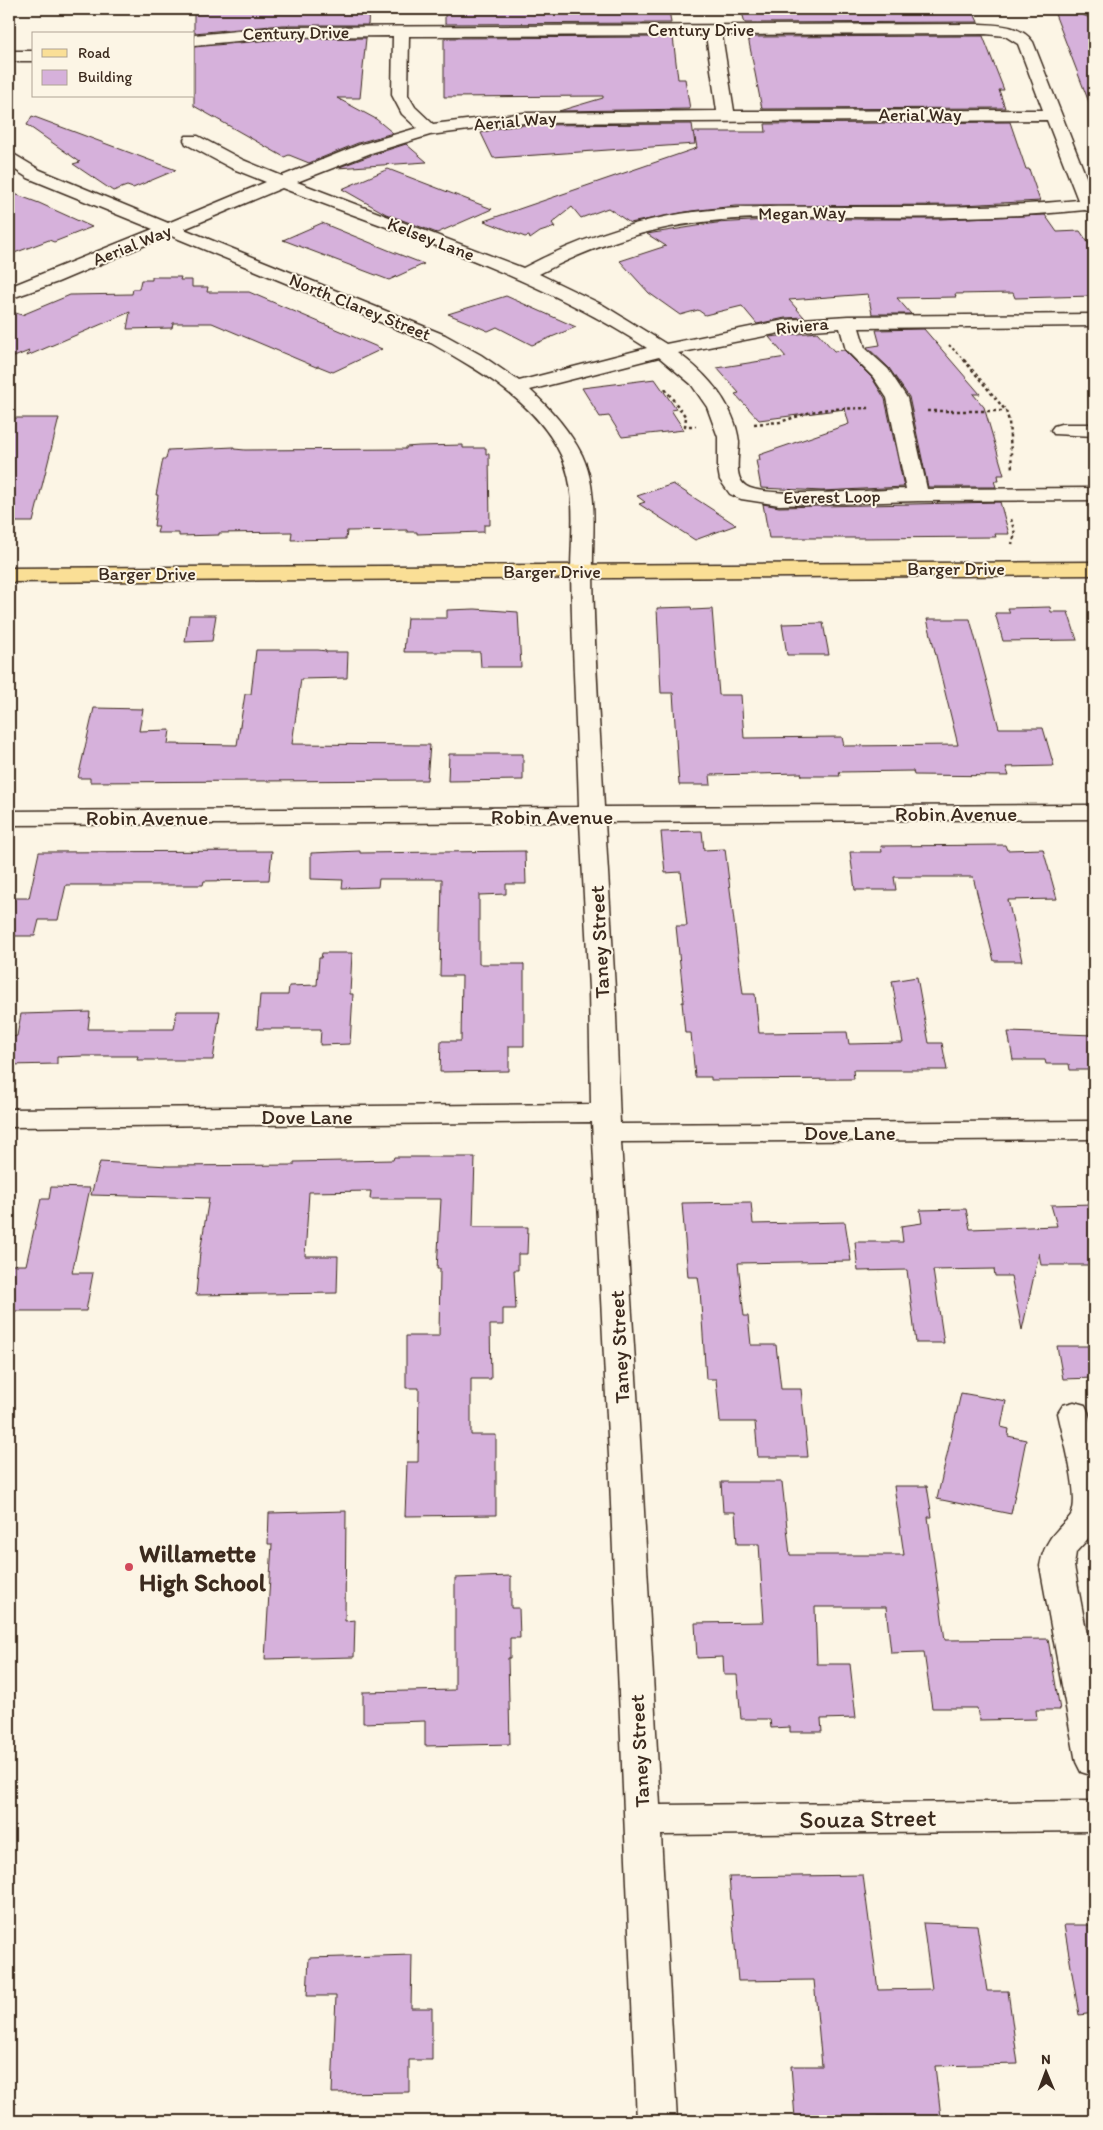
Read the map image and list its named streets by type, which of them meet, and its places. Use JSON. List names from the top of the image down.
{
  "streets": {
    "main road": ["Barger Drive"],
    "street": [
      "Century Drive",
      "Aerial Way",
      "Megan Way",
      "Kelsey Lane",
      "North Clarey Street",
      "Riviera",
      "Everest Loop",
      "Robin Avenue",
      "Taney Street",
      "Dove Lane",
      "Souza Street"
    ]
  },
  "crossings": [
    ["Century Drive", "Aerial Way"],
    ["Century Drive", "Megan Way"],
    ["Aerial Way", "Kelsey Lane"],
    ["Aerial Way", "North Clarey Street"],
    ["Megan Way", "Kelsey Lane"],
    ["Kelsey Lane", "Riviera"],
    ["Kelsey Lane", "Everest Loop"],
    ["North Clarey Street", "Riviera"],
    ["North Clarey Street", "Barger Drive"],
    ["North Clarey Street", "Taney Street"],
    ["Riviera", "Everest Loop"],
    ["Barger Drive", "Taney Street"],
    ["Robin Avenue", "Taney Street"],
    ["Taney Street", "Dove Lane"],
    ["Taney Street", "Souza Street"]
  ],
  "places": ["Willamette High School"],
  "legend": ["Road", "Building"],
  "north": "top"
}
